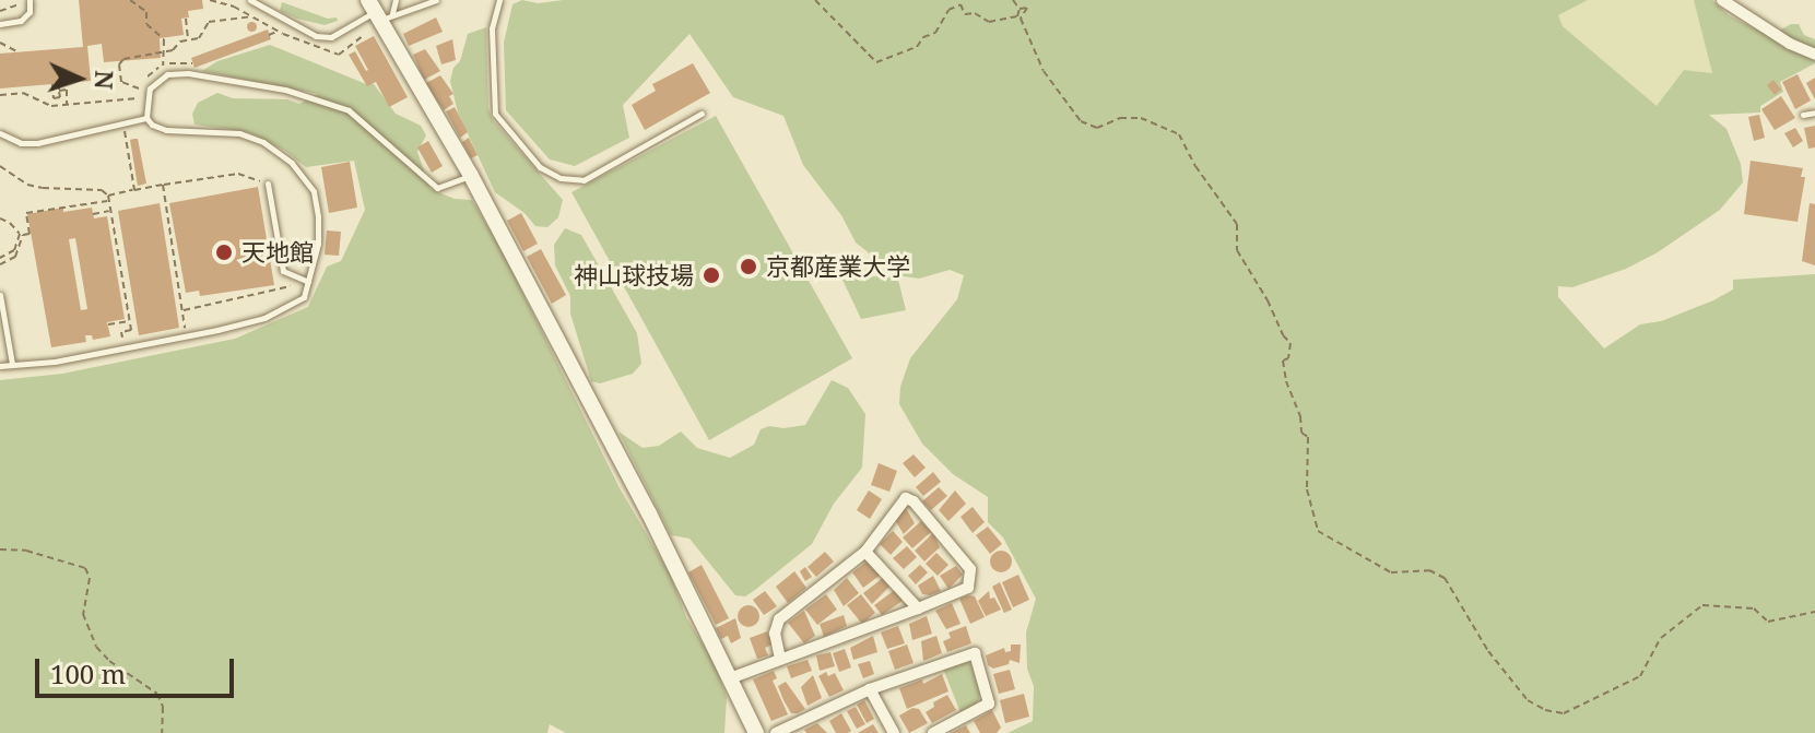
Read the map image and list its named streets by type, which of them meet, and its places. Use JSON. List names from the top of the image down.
{
  "places": ["天地館", "京都産業大学", "神山球技場"],
  "scale_bar": "100 m",
  "north": "right"
}
